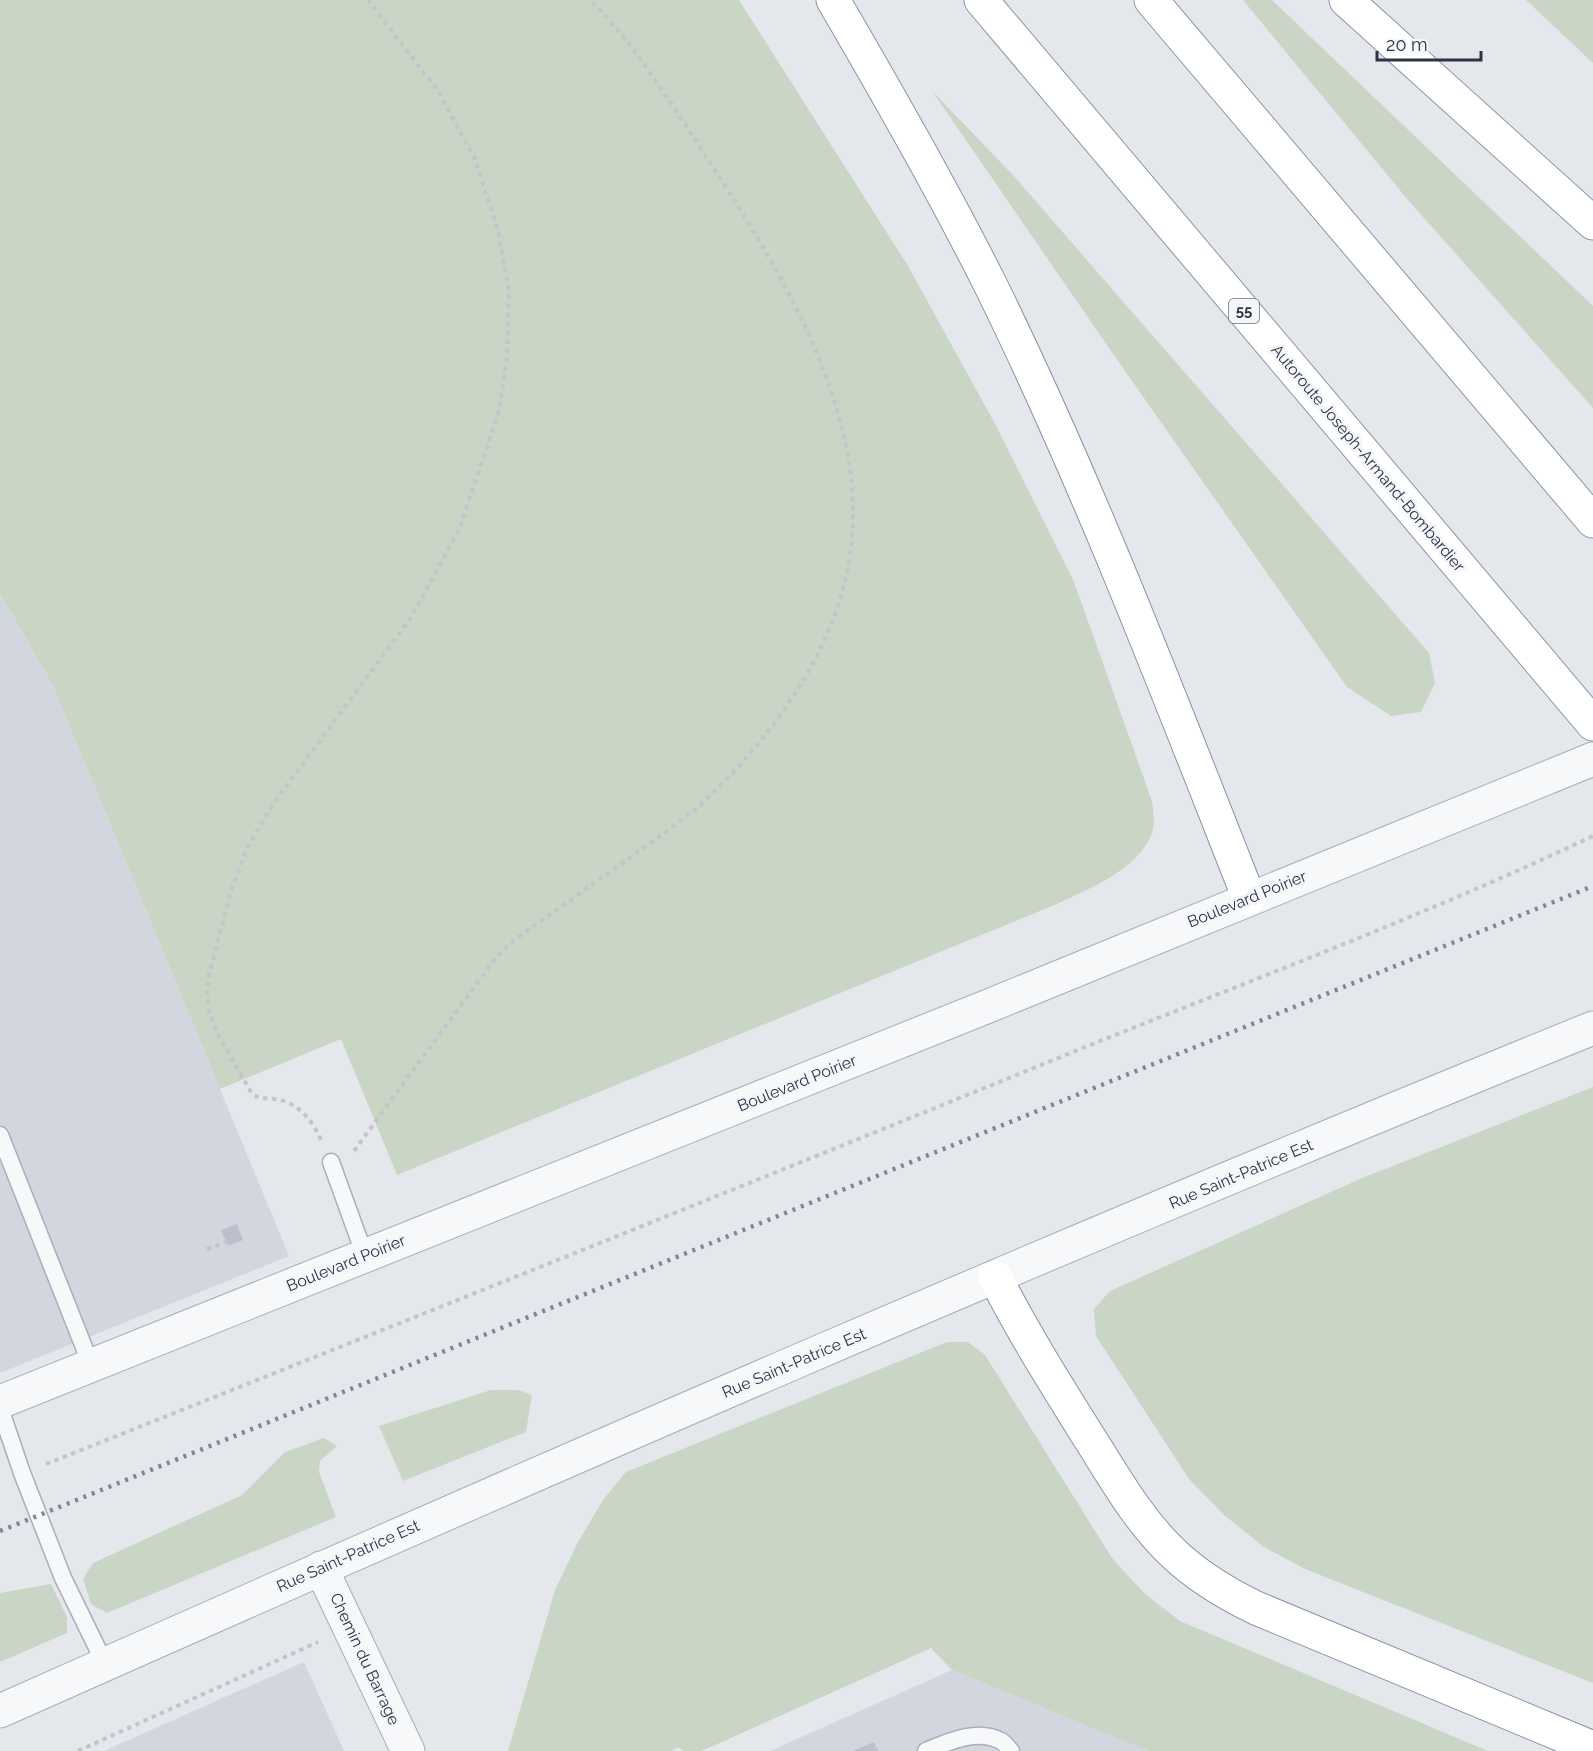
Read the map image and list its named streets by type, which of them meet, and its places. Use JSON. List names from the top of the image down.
{
  "streets": {
    "highway": ["55", "Autoroute Joseph-Armand-Bombardier"],
    "street": ["Boulevard Poirier", "Rue Saint-Patrice Est", "Chemin du Barrage"]
  },
  "crossings": [
    ["Rue Saint-Patrice Est", "Chemin du Barrage"]
  ],
  "scale_bar": "20 m"
}
